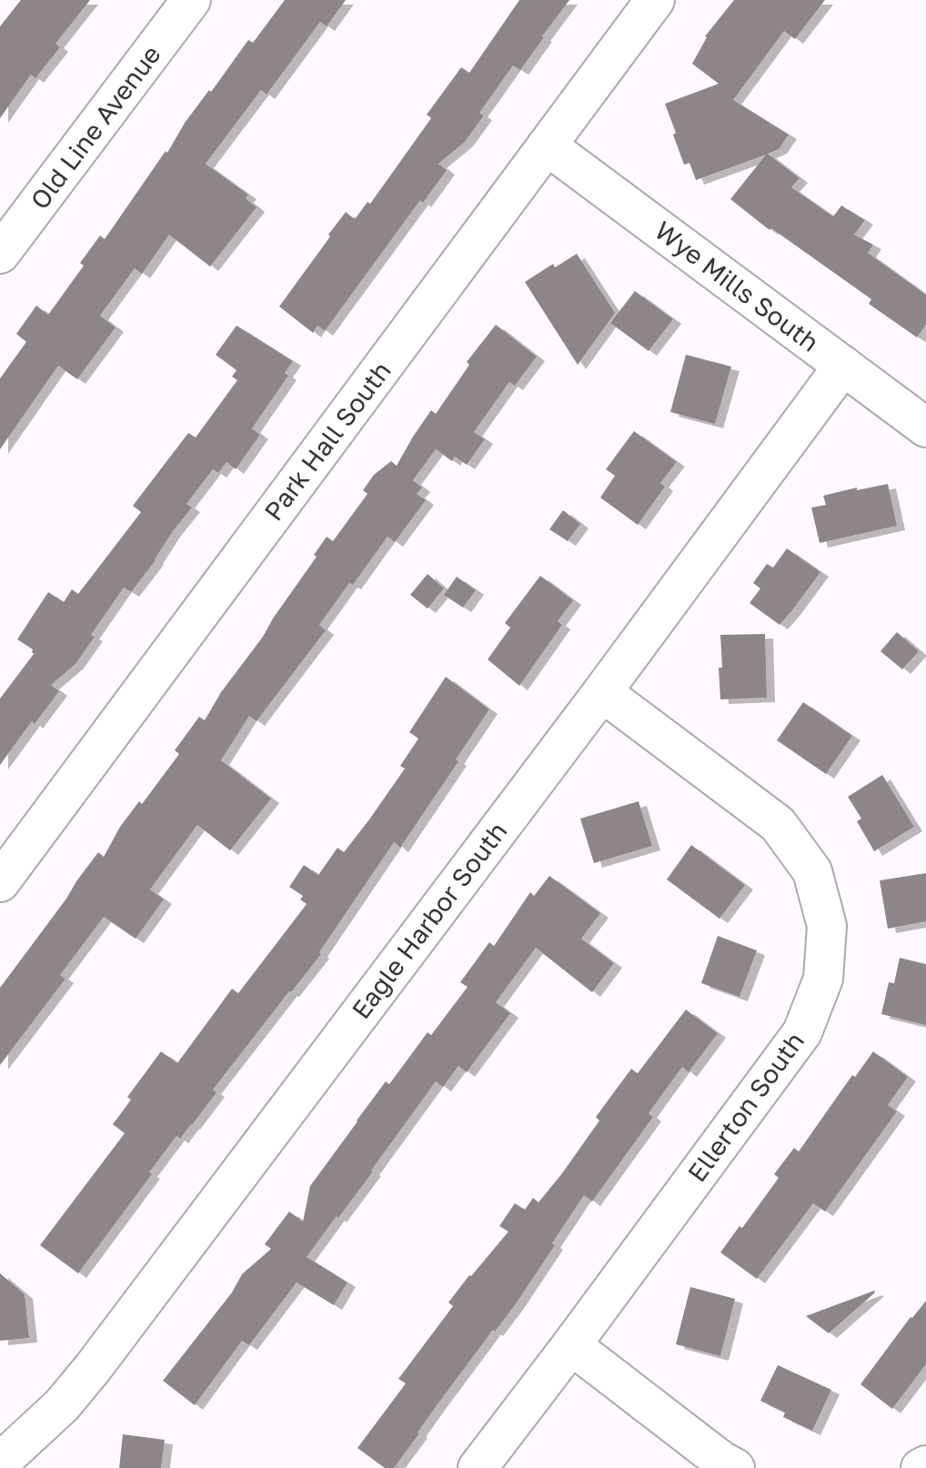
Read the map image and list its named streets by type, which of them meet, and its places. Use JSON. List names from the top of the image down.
{
  "streets": {
    "street": [
      "Old Line Avenue",
      "Wye Mills South",
      "Park Hall South",
      "Eagle Harbor South",
      "Ellerton South"
    ]
  },
  "crossings": [
    ["Wye Mills South", "Park Hall South"],
    ["Wye Mills South", "Eagle Harbor South"],
    ["Eagle Harbor South", "Ellerton South"]
  ]
}
